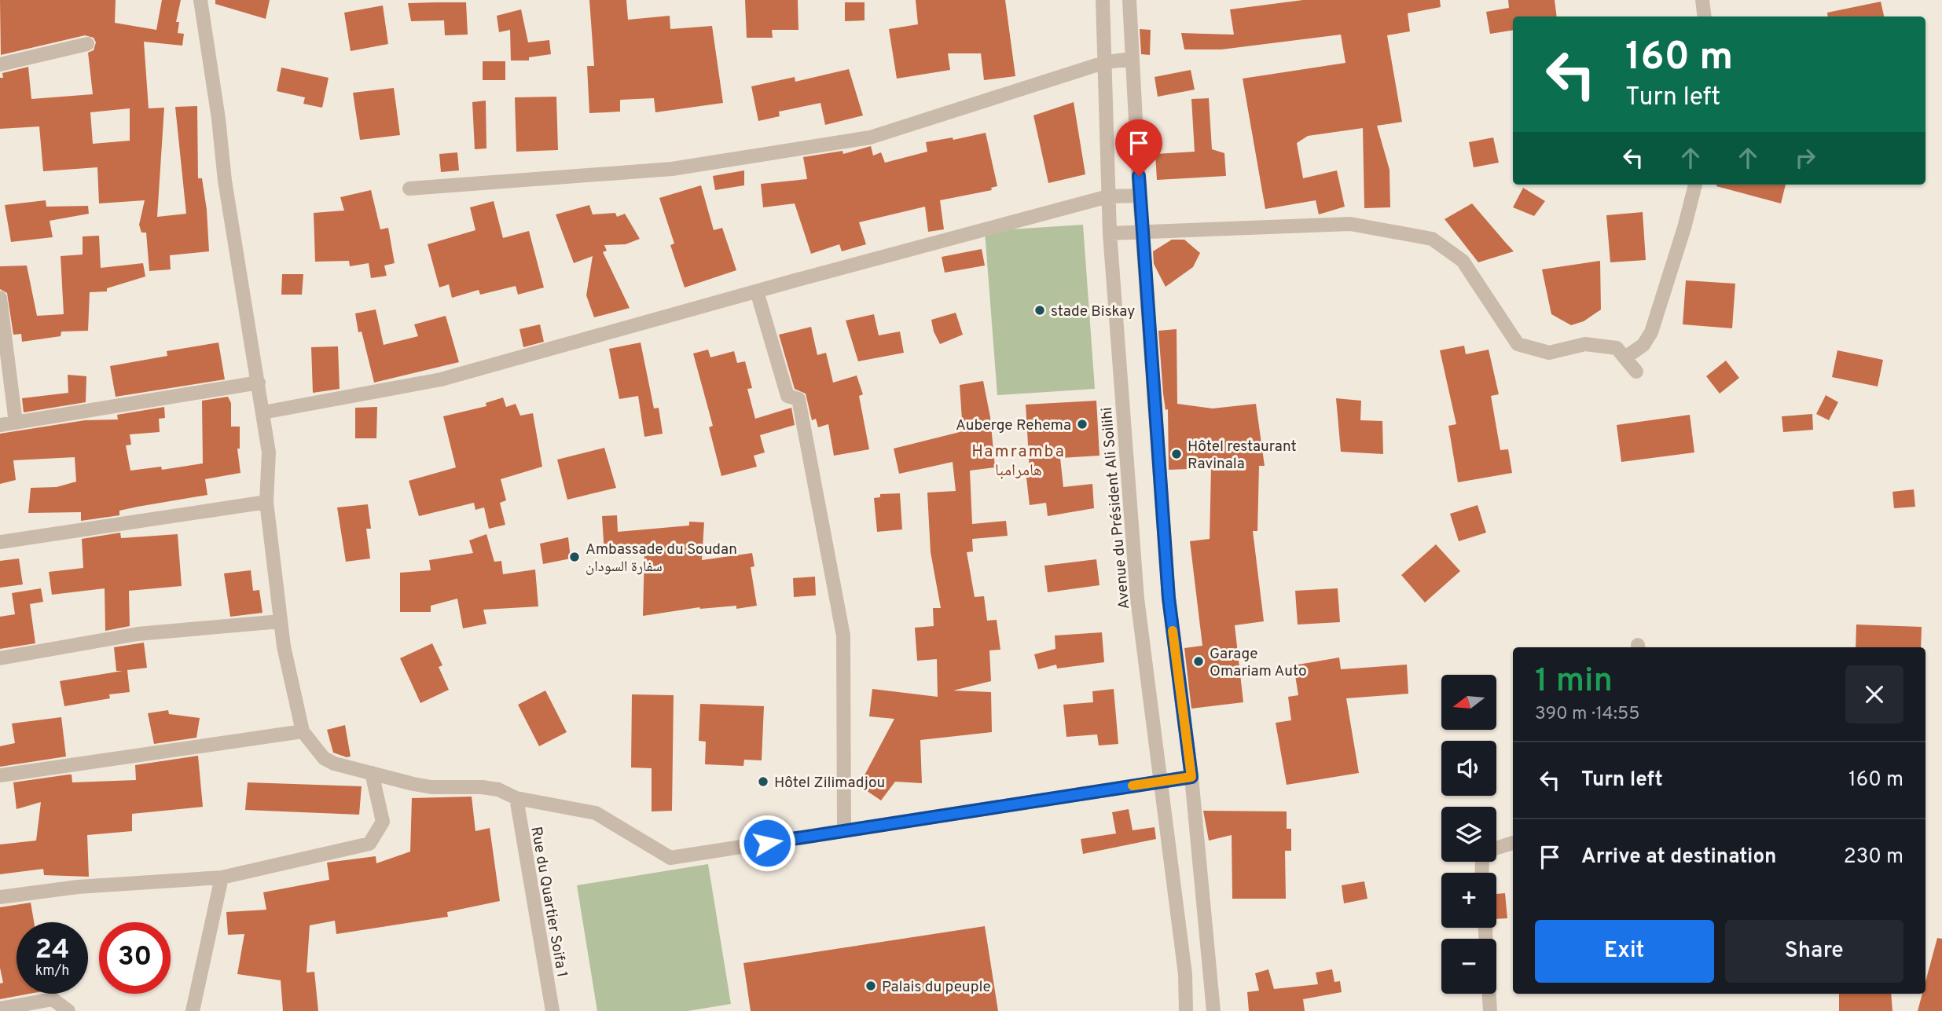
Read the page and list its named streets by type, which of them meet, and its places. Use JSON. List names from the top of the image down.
{
  "streets": {
    "street": ["Avenue du Président Ali Soilihi", "Rue du Quartier Soifa 1"]
  },
  "districts": ["Hamramba هامرامبا"],
  "places": [
    "stade Biskay",
    "Auberge Rehema",
    "Hôtel restaurant Ravinala",
    "Ambassade du Soudan سفارة السودان",
    "Garage Omariam Auto",
    "Hôtel Zilimadjou",
    "Palais du peuple"
  ],
  "north": "left",
  "page": {
    "turn": ["160 m", "Turn left"],
    "heading": ["1 min", "390 m · 14:55"],
    "map_buttons": ["+", "−"],
    "list": [
      {
        "name": "Turn left",
        "value": "160 m"
      },
      {
        "name": "Arrive at destination",
        "value": "230 m"
      }
    ],
    "buttons": ["Exit", "Share"],
    "speed": "24 km/h",
    "limit": "30"
  }
}
